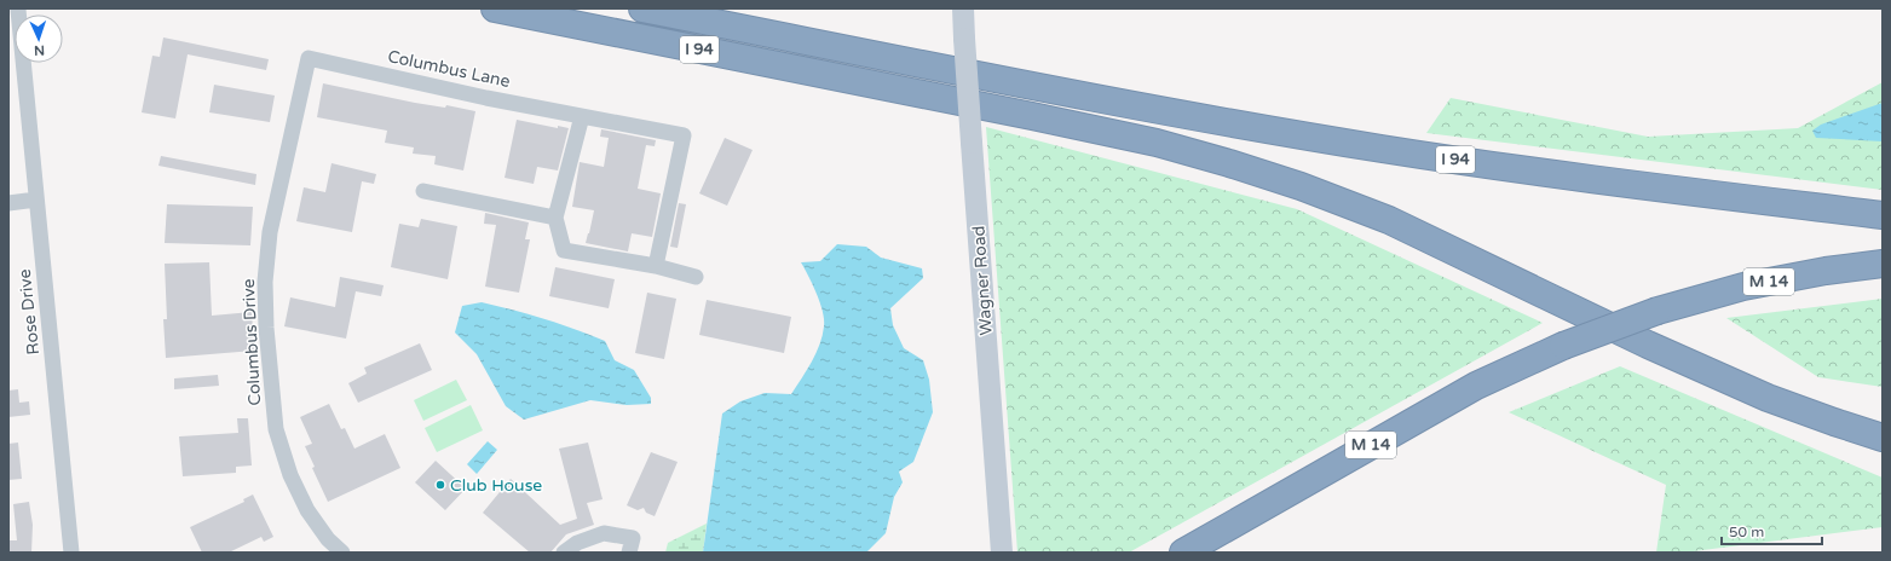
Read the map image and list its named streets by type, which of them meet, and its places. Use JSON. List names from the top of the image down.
{
  "streets": {
    "highway": ["I 94", "M 14"],
    "main road": ["Wagner Road"],
    "street": ["Columbus Lane", "Rose Drive", "Columbus Drive"]
  },
  "crossings": [
    ["Columbus Lane", "Columbus Drive"]
  ],
  "places": ["Club House"],
  "scale_bar": "50 m",
  "north": "bottom"
}
